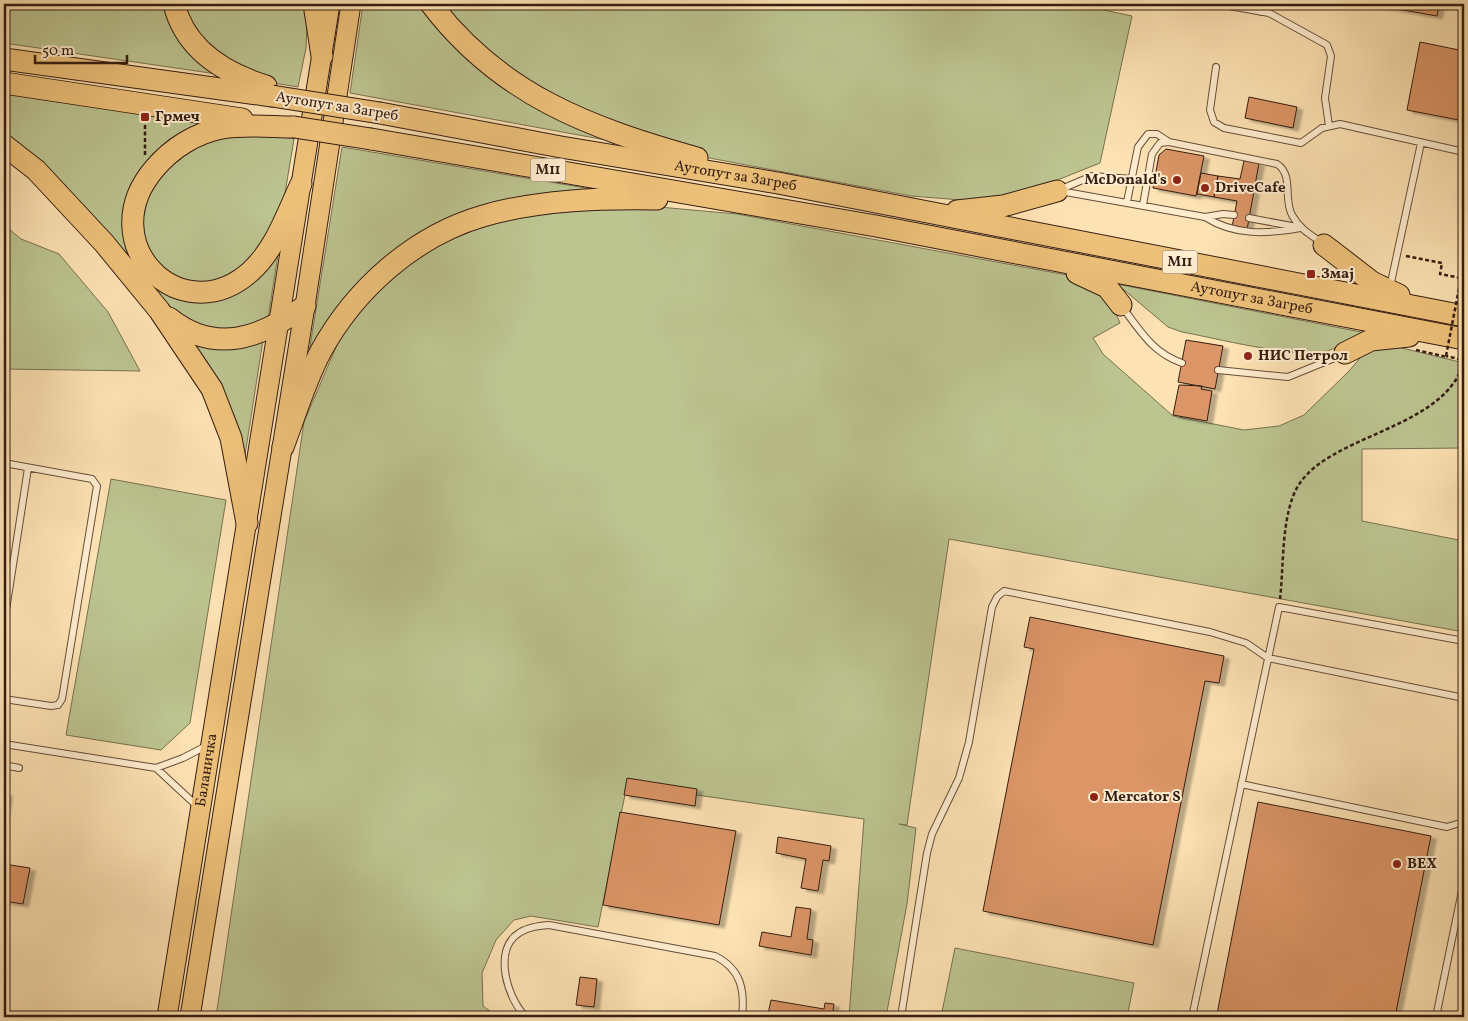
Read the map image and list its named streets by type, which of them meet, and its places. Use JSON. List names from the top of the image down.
{
  "streets": {
    "highway": ["Аутопут за Загреб", "M11"],
    "main road": ["Баланичка"]
  },
  "places": {
    "transit": ["Грмеч", "Змај"],
    "other": [
      "McDonald's",
      "DriveCafe",
      "НИС Петрол",
      "Mercator S",
      "BEX"
    ]
  },
  "scale_bar": "50 m"
}
